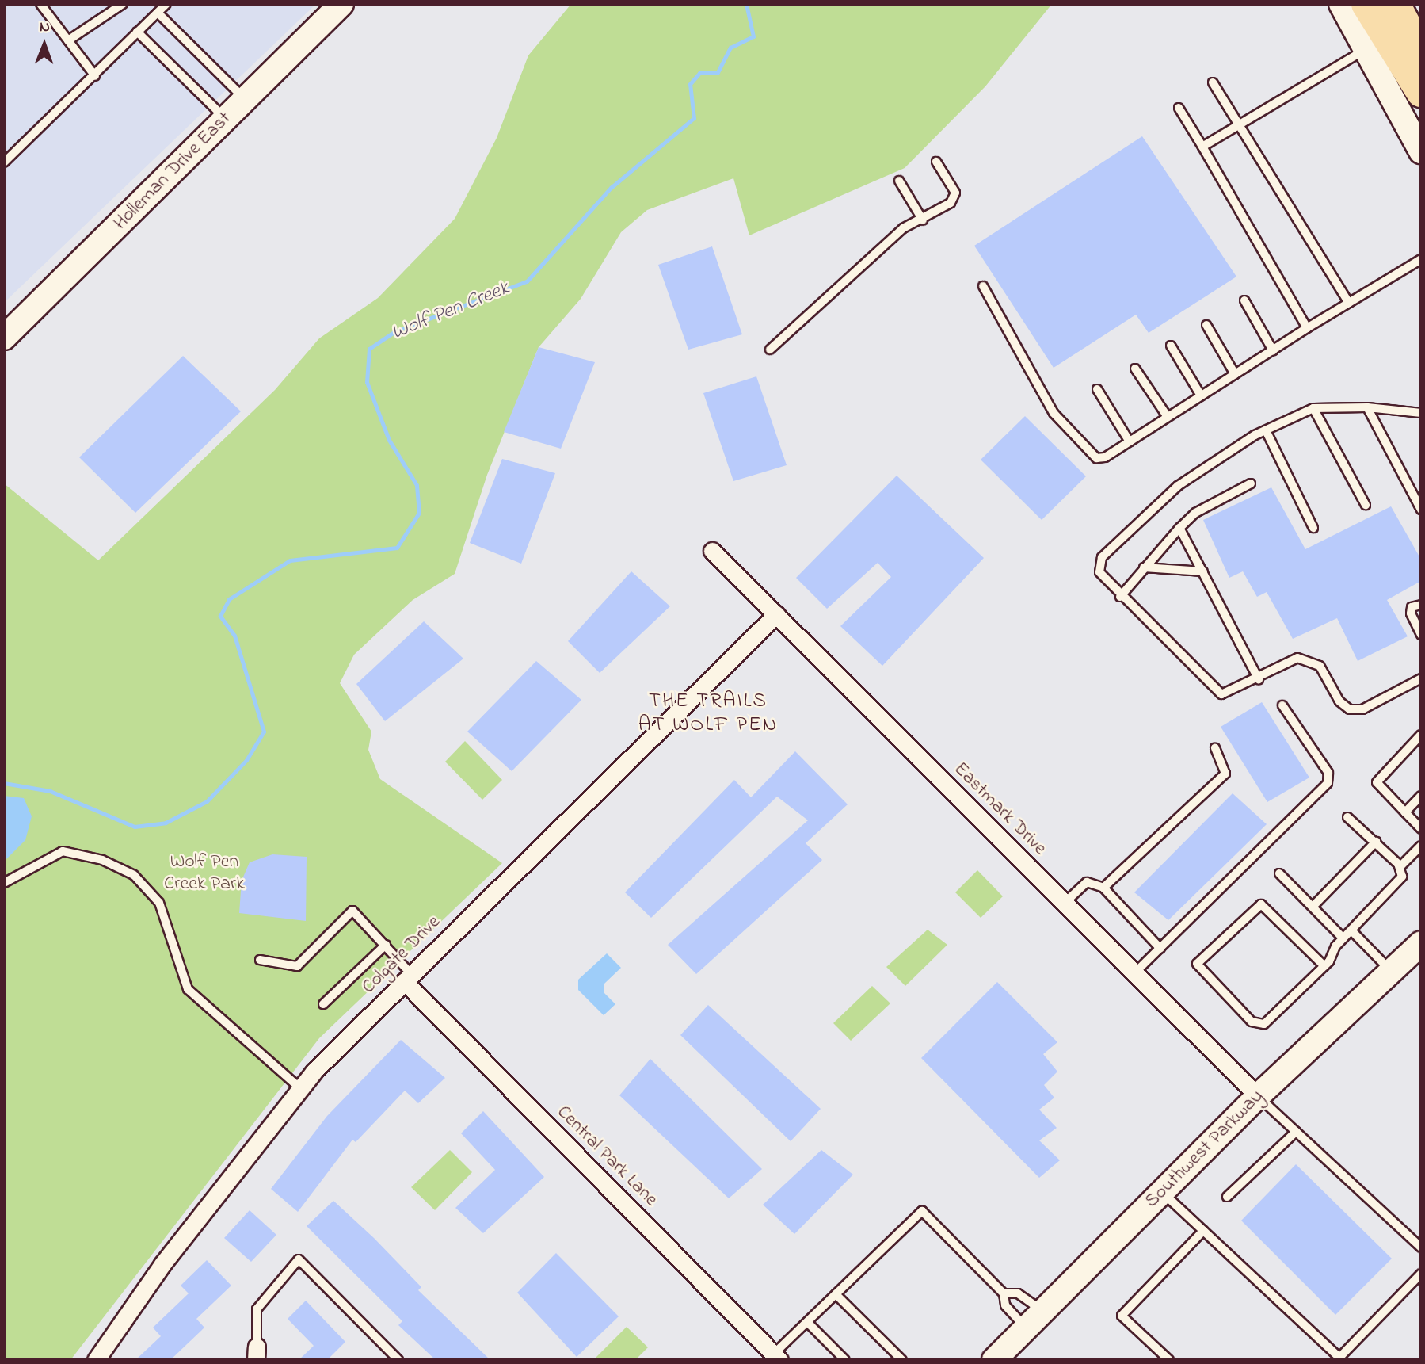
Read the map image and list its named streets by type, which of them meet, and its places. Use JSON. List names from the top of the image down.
{
  "streets": {
    "main road": ["Holleman Drive East", "Southwest Parkway"],
    "street": ["Eastmark Drive", "Colgate Drive", "Central Park Lane"]
  },
  "crossings": [
    ["Eastmark Drive", "Colgate Drive"],
    ["Eastmark Drive", "Southwest Parkway"],
    ["Colgate Drive", "Central Park Lane"]
  ],
  "districts": ["THE TRAILS AT WOLF PEN"],
  "water": ["Wolf Pen Creek"],
  "parks": ["Wolf Pen Creek Park"],
  "north": "top"
}
